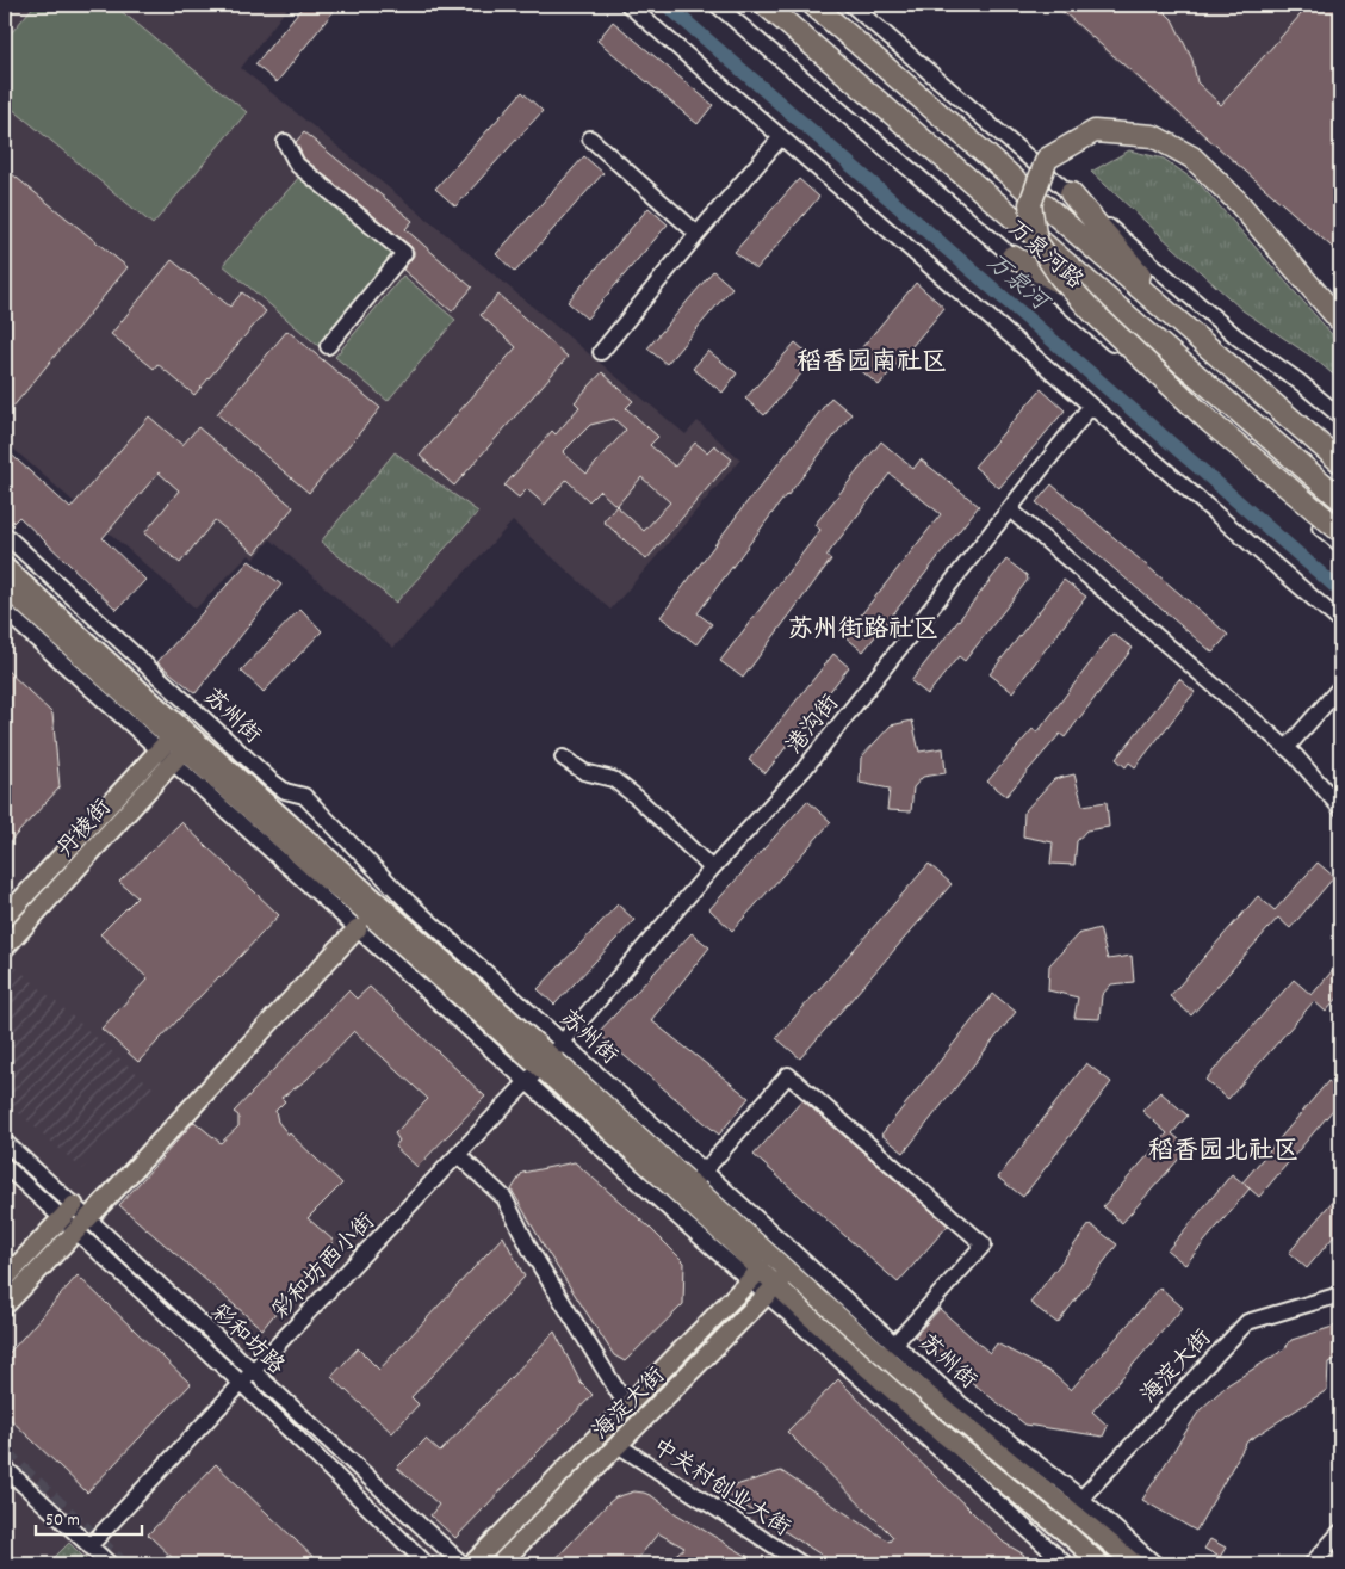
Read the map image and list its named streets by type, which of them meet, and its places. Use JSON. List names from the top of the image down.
{
  "streets": {
    "highway": ["万泉河路"],
    "main road": ["苏州街", "丹棱街", "海淀大街"],
    "street": [
      "港沟街",
      "彩和坊西小街",
      "彩和坊路",
      "中关村创业大街"
    ]
  },
  "crossings": [
    ["苏州街", "港沟街"],
    ["苏州街", "丹棱街"],
    ["苏州街", "彩和坊西小街"],
    ["苏州街", "海淀大街"],
    ["港沟街", "彩和坊西小街"],
    ["彩和坊西小街", "彩和坊路"],
    ["海淀大街", "中关村创业大街"]
  ],
  "districts": ["稻香园南社区", "苏州街路社区", "稻香园北社区"],
  "water": ["万泉河"],
  "scale_bar": "50 m"
}
